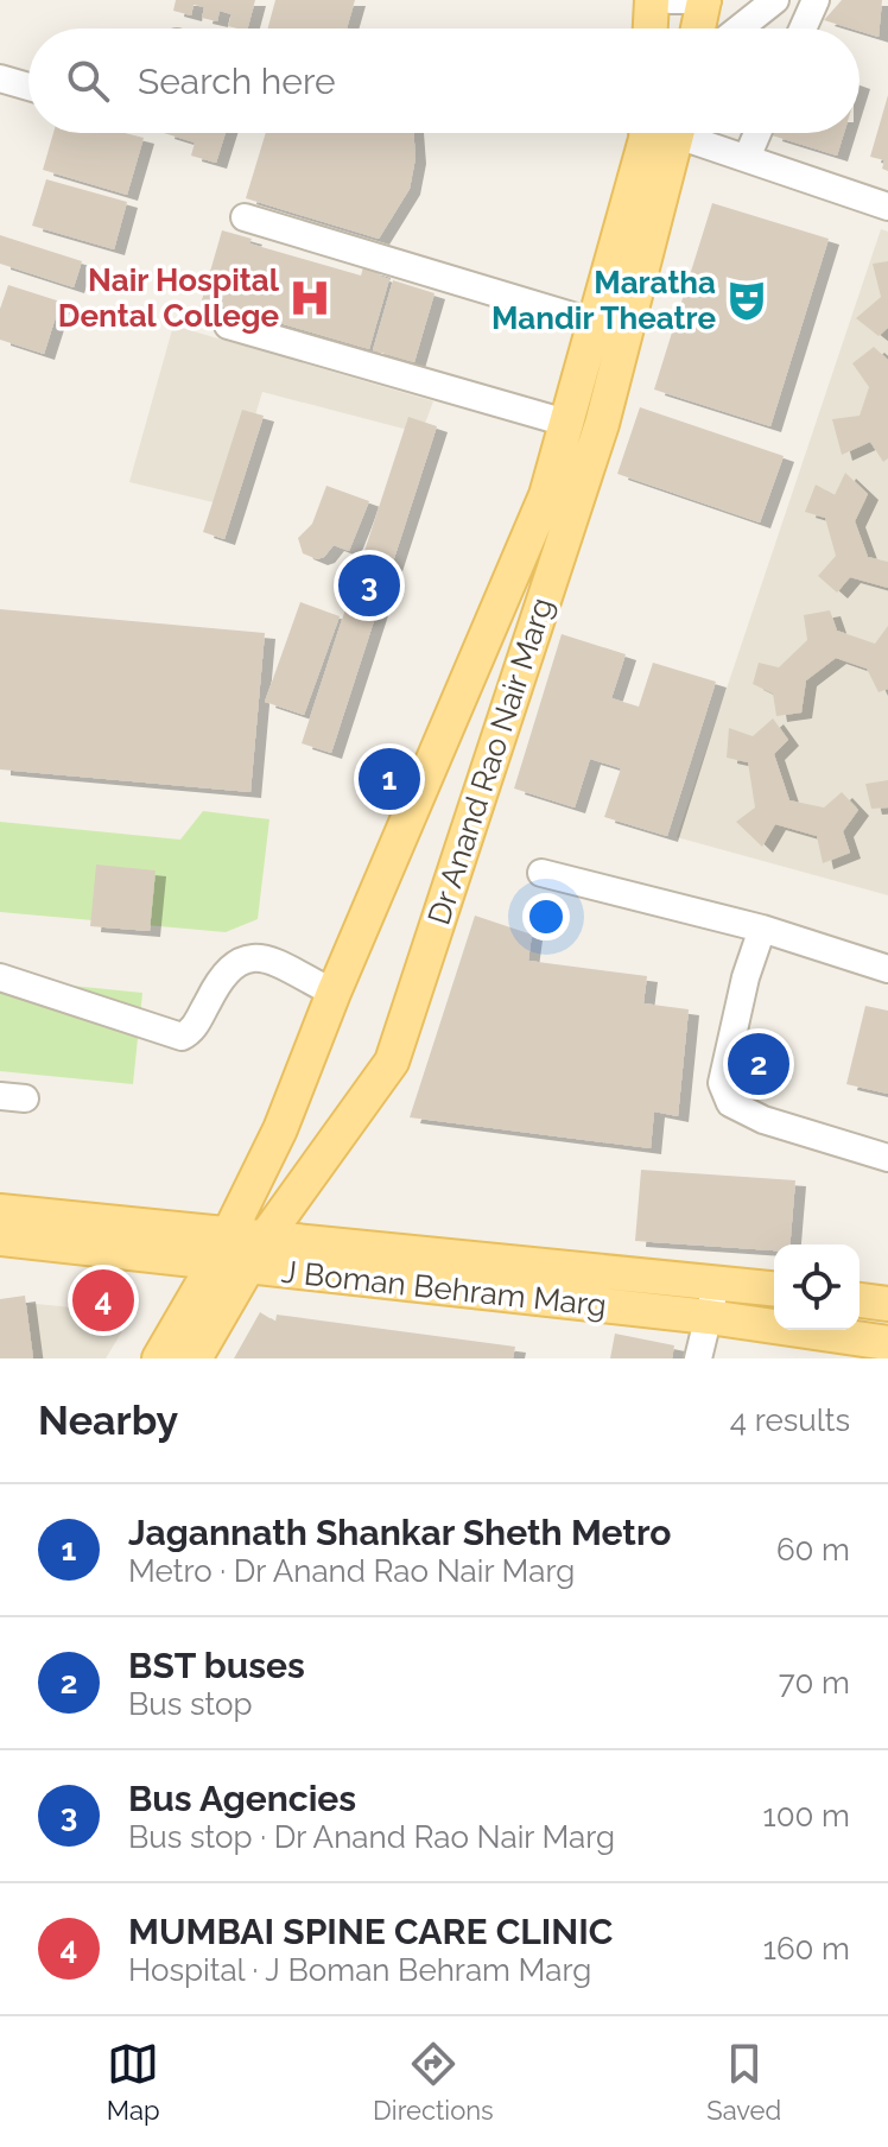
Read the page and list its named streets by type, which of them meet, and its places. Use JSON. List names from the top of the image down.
{
  "streets": {
    "main road": ["Dr Anand Rao Nair Marg", "J Boman Behram Marg"]
  },
  "crossings": [
    ["Dr Anand Rao Nair Marg", "J Boman Behram Marg"]
  ],
  "places": {
    "hospital": ["Nair Hospital Dental College"],
    "theatre": ["Maratha Mandir Theatre"]
  },
  "page": {
    "search": "Search here",
    "pins": [
      "3",
      "1",
      "2",
      "4"
    ],
    "heading": ["Nearby", "4 results"],
    "list": [
      {
        "mark": "1",
        "name": "Jagannath Shankar Sheth Metro",
        "note": "Metro · Dr Anand Rao Nair Marg",
        "value": "60 m"
      },
      {
        "mark": "2",
        "name": "BST buses",
        "note": "Bus stop",
        "value": "70 m"
      },
      {
        "mark": "3",
        "name": "Bus Agencies",
        "note": "Bus stop · Dr Anand Rao Nair Marg",
        "value": "100 m"
      },
      {
        "mark": "4",
        "name": "MUMBAI SPINE CARE CLINIC",
        "note": "Hospital · J Boman Behram Marg",
        "value": "160 m"
      }
    ],
    "nav": ["Map", "Directions", "Saved"]
  }
}
